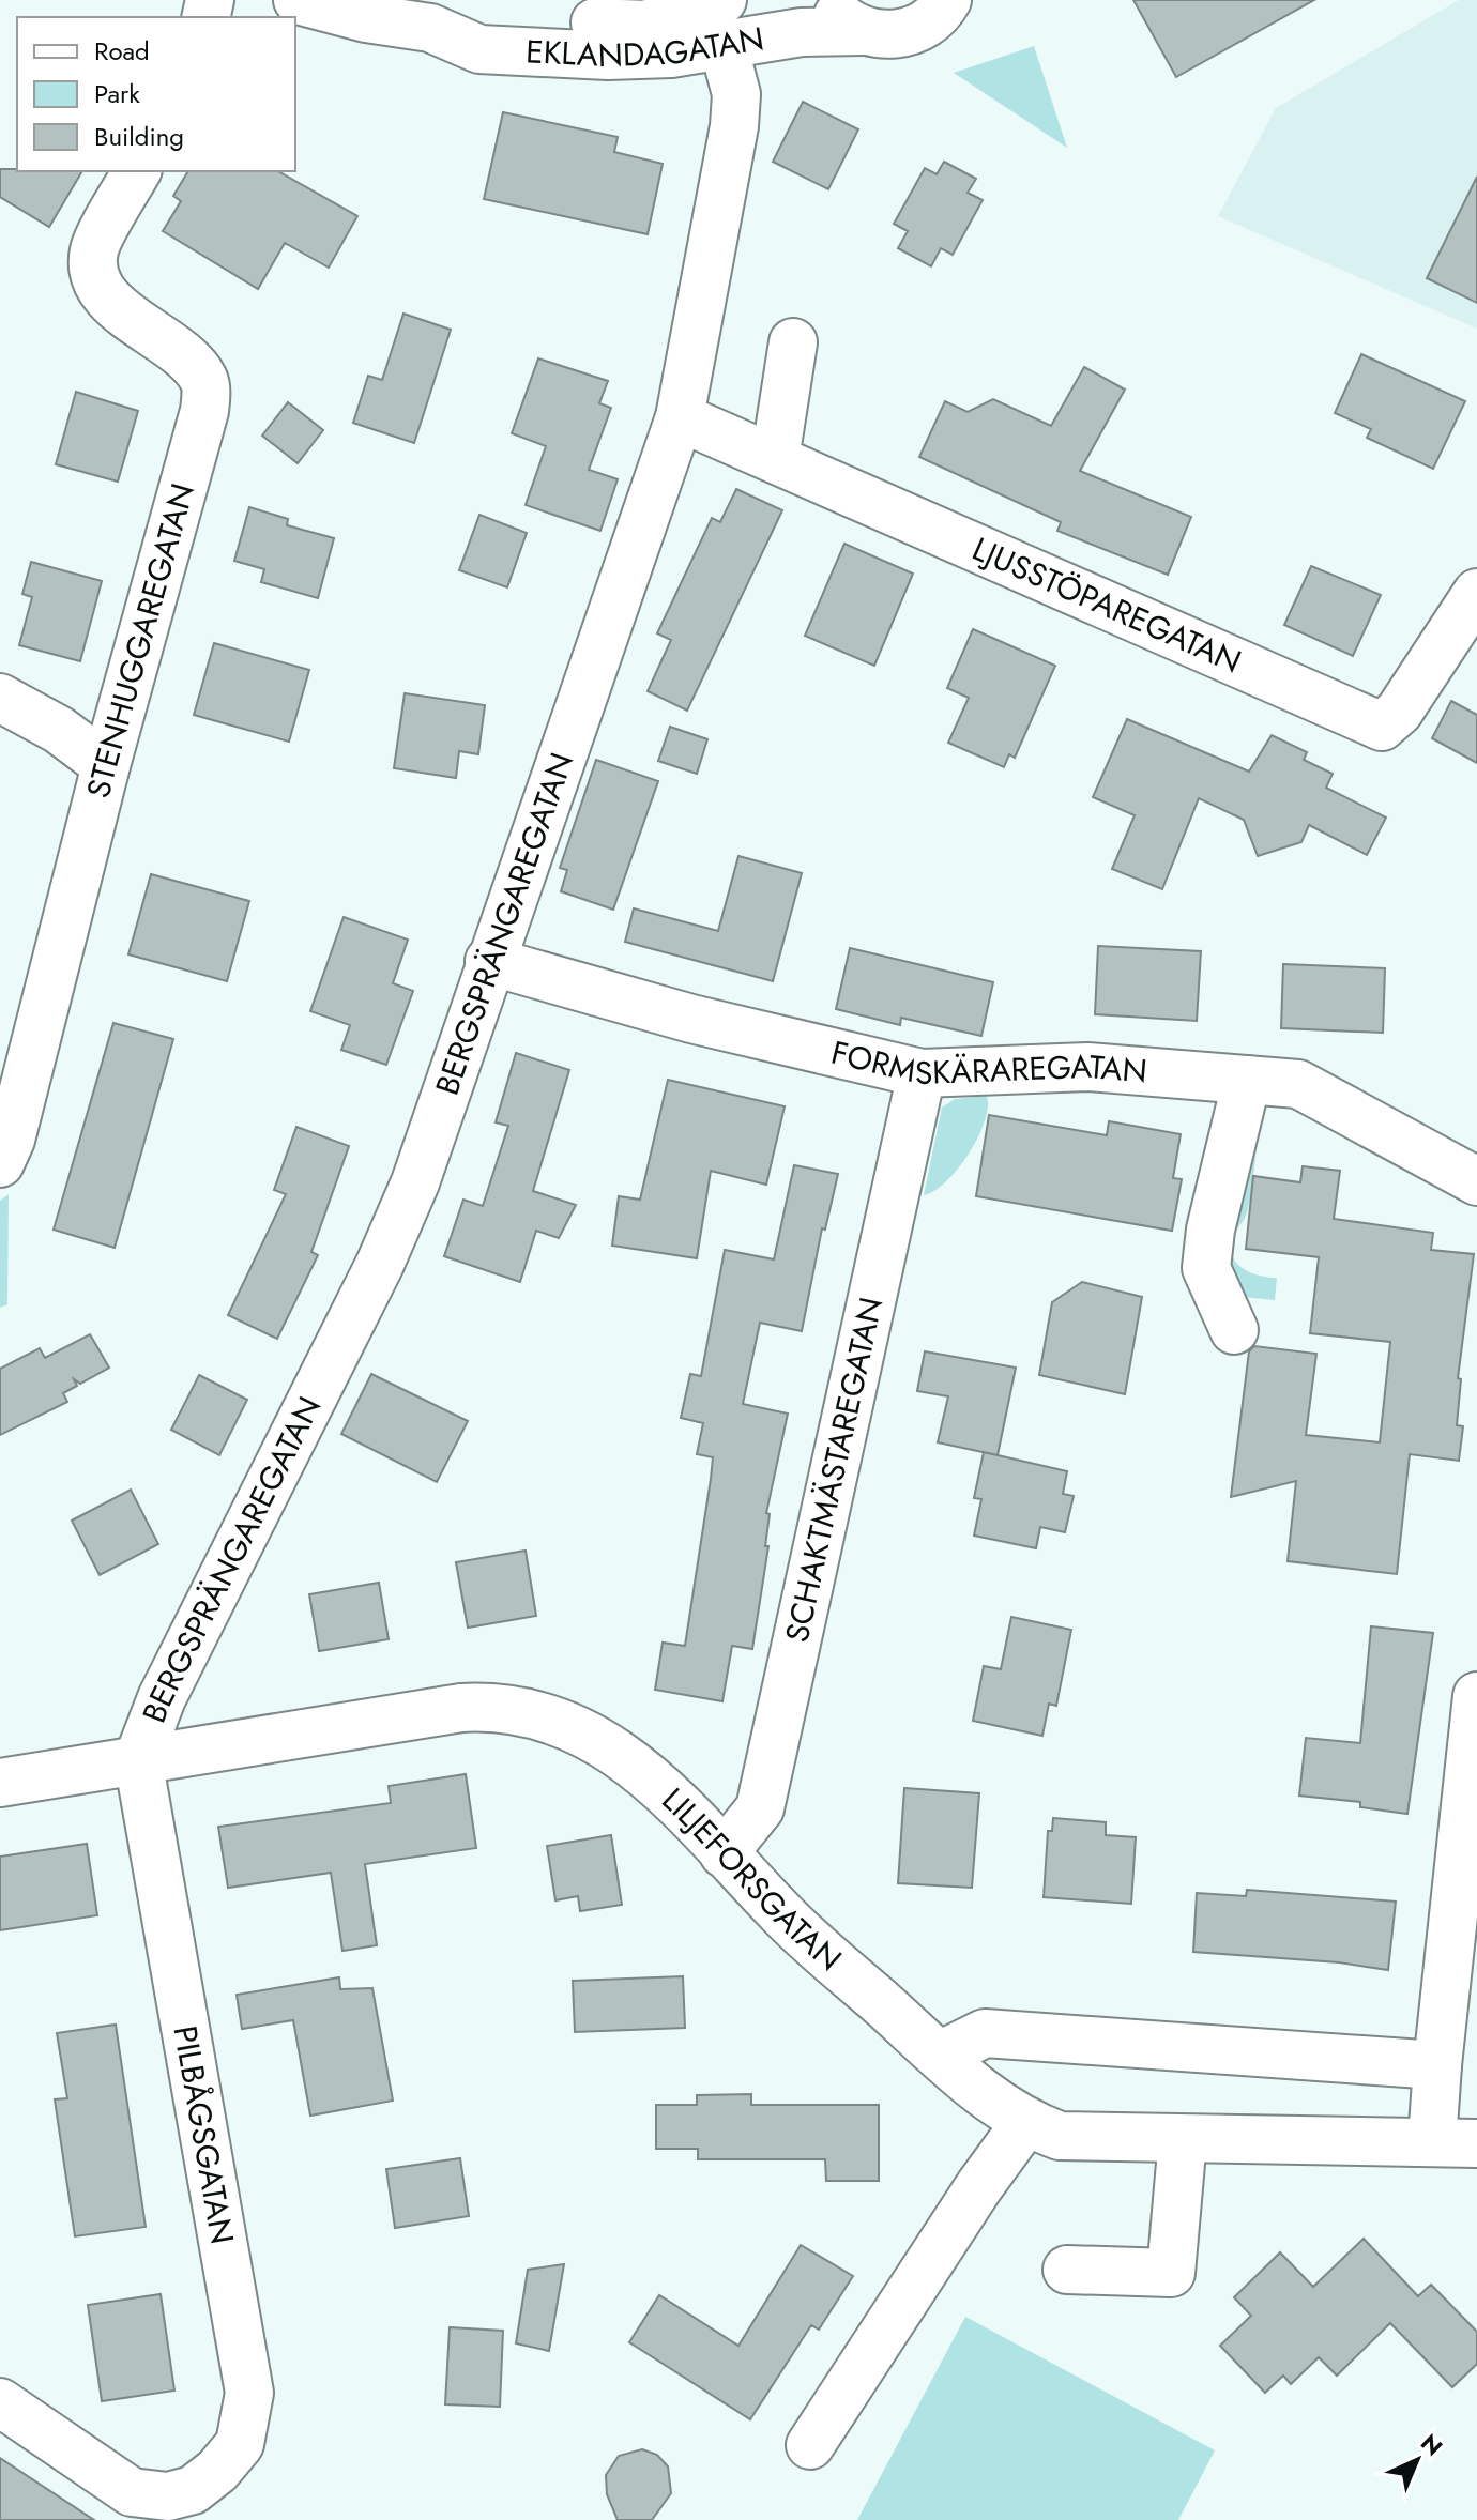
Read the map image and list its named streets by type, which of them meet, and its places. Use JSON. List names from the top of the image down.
{
  "streets": {
    "street": [
      "EKLANDAGATAN",
      "LJUSSTÖPAREGATAN",
      "STENHUGGAREGATAN",
      "BERGSPRÄNGAREGATAN",
      "FORMSKÄRAREGATAN",
      "SCHAKTMÄSTAREGATAN",
      "LILJEFORSGATAN",
      "PILBÅGSGATAN"
    ]
  },
  "crossings": [
    ["EKLANDAGATAN", "BERGSPRÄNGAREGATAN"],
    ["LJUSSTÖPAREGATAN", "BERGSPRÄNGAREGATAN"],
    ["BERGSPRÄNGAREGATAN", "FORMSKÄRAREGATAN"],
    ["BERGSPRÄNGAREGATAN", "LILJEFORSGATAN"],
    ["BERGSPRÄNGAREGATAN", "PILBÅGSGATAN"],
    ["FORMSKÄRAREGATAN", "SCHAKTMÄSTAREGATAN"],
    ["SCHAKTMÄSTAREGATAN", "LILJEFORSGATAN"],
    ["LILJEFORSGATAN", "PILBÅGSGATAN"]
  ],
  "legend": ["Road", "Park", "Building"],
  "north": "top right"
}
